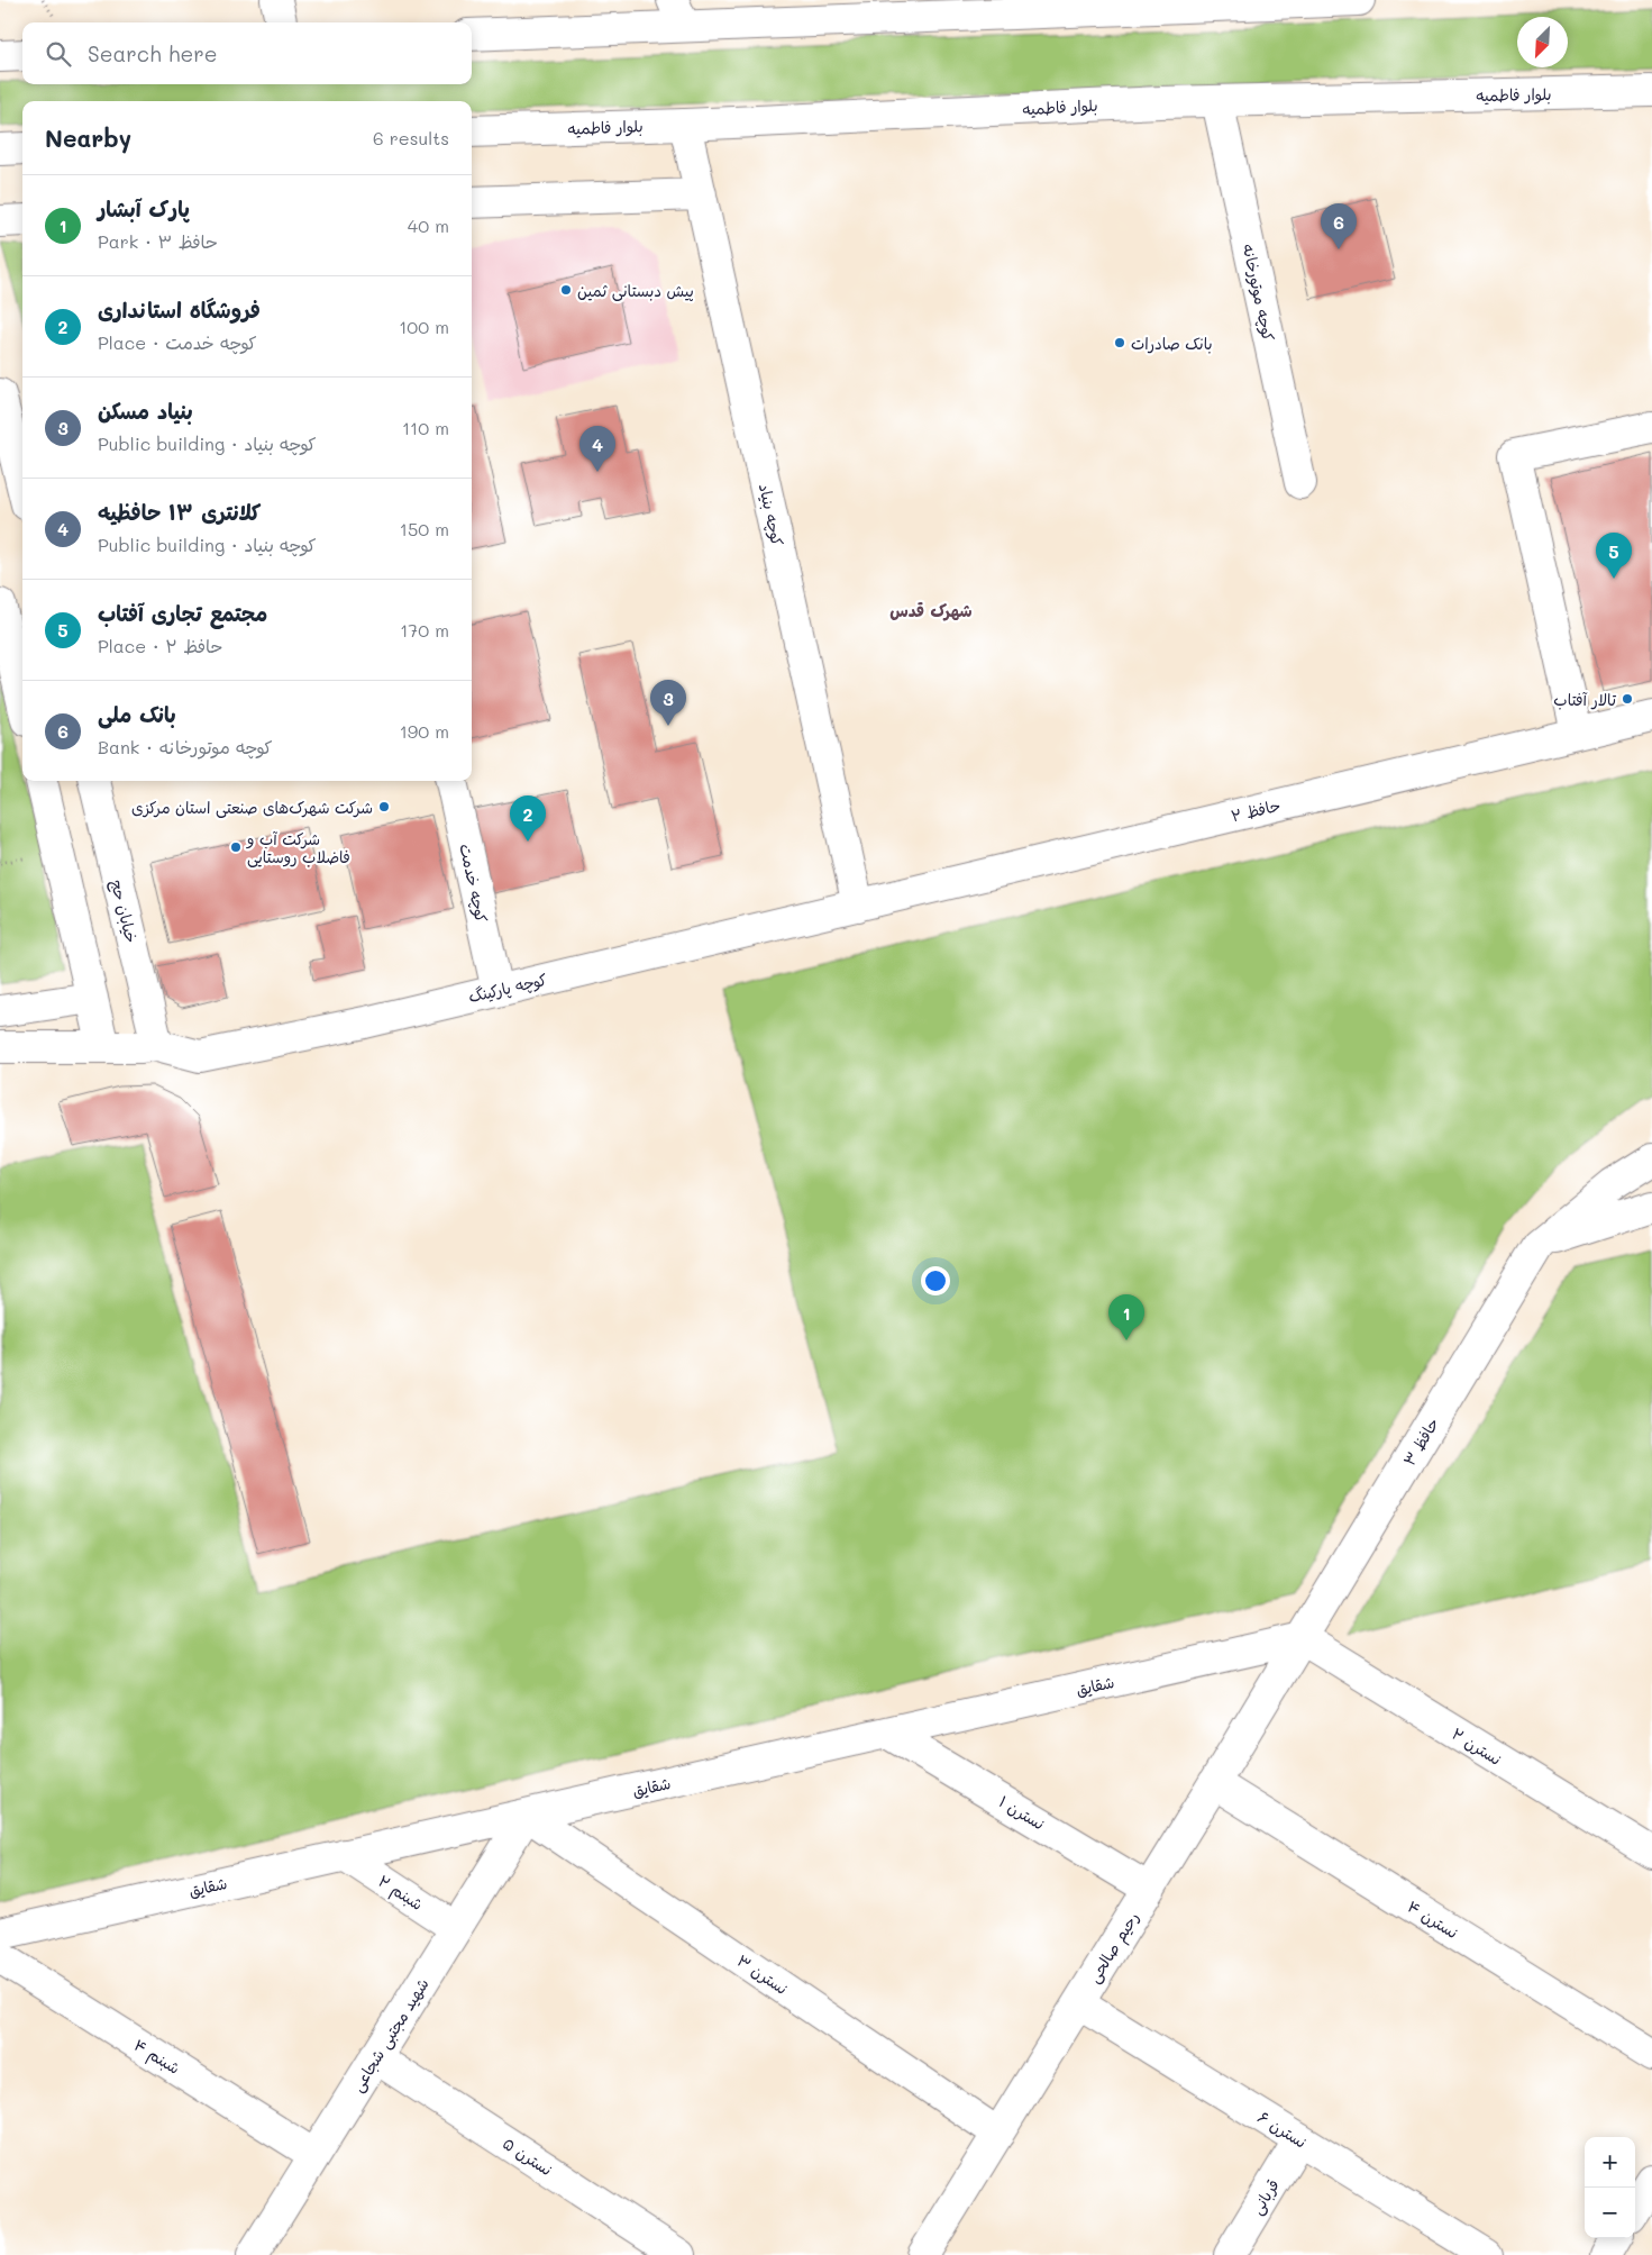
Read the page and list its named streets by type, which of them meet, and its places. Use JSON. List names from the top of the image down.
{
  "streets": {
    "street": [
      "بلوار فاطمیه",
      "کوچه موتورخانه",
      "کوچه بنیاد",
      "حافظ ۲",
      "کوچه خدمت",
      "خیابان حج",
      "کوچه پارکینگ",
      "حافظ ۳",
      "شقایق",
      "نسترن ۲",
      "نسترن ۱",
      "شبنم ۲",
      "نسترن ۴",
      "رحیم صالحی",
      "نسترن ۳",
      "شهید مجتبی شجاعی",
      "شبنم ۴",
      "نسترن ۶",
      "نسترن ۵",
      "قربانی"
    ]
  },
  "crossings": [
    ["بلوار فاطمیه", "کوچه موتورخانه"],
    ["بلوار فاطمیه", "کوچه بنیاد"],
    ["کوچه بنیاد", "حافظ ۲"],
    ["کوچه بنیاد", "کوچه پارکینگ"],
    ["حافظ ۲", "کوچه پارکینگ"],
    ["کوچه خدمت", "کوچه پارکینگ"],
    ["خیابان حج", "کوچه پارکینگ"],
    ["حافظ ۳", "شقایق"],
    ["حافظ ۳", "نسترن ۲"],
    ["حافظ ۳", "رحیم صالحی"],
    ["شقایق", "نسترن ۲"],
    ["شقایق", "شبنم ۲"],
    ["شقایق", "رحیم صالحی"],
    ["شقایق", "نسترن ۳"],
    ["شقایق", "شهید مجتبی شجاعی"],
    ["نسترن ۲", "رحیم صالحی"],
    ["نسترن ۱", "رحیم صالحی"],
    ["شبنم ۲", "شهید مجتبی شجاعی"],
    ["نسترن ۴", "رحیم صالحی"],
    ["رحیم صالحی", "نسترن ۳"],
    ["رحیم صالحی", "نسترن ۶"],
    ["نسترن ۳", "شهید مجتبی شجاعی"],
    ["شهید مجتبی شجاعی", "شبنم ۴"],
    ["شهید مجتبی شجاعی", "نسترن ۵"],
    ["نسترن ۶", "قربانی"]
  ],
  "districts": ["شهرک قدس"],
  "places": [
    "پیش دبستانی ثمین",
    "بانک صادرات",
    "تالار آفتاب",
    "شرکت شهرک‌های صنعتی استان مرکزی",
    "شرکت آب و فاضلاب روستایی"
  ],
  "north": "bottom left",
  "page": {
    "search": "Search here",
    "heading": ["Nearby", "6 results"],
    "list": [
      {
        "mark": "1",
        "name": "پارک آبشار",
        "note": "Park · حافظ ۳",
        "value": "40 m"
      },
      {
        "mark": "2",
        "name": "فروشگاه استانداری",
        "note": "Place · کوچه خدمت",
        "value": "100 m"
      },
      {
        "mark": "3",
        "name": "بنیاد مسکن",
        "note": "Public building · کوچه بنیاد",
        "value": "110 m"
      },
      {
        "mark": "4",
        "name": "کلانتری ۱۳ حافظیه",
        "note": "Public building · کوچه بنیاد",
        "value": "150 m"
      },
      {
        "mark": "5",
        "name": "مجتمع تجاری آفتاب",
        "note": "Place · حافظ ۲",
        "value": "170 m"
      },
      {
        "mark": "6",
        "name": "بانک ملی",
        "note": "Bank · کوچه موتورخانه",
        "value": "190 m"
      }
    ],
    "pins": [
      "6",
      "4",
      "5",
      "3",
      "2",
      "1"
    ],
    "map_buttons": ["+", "−"]
  }
}
